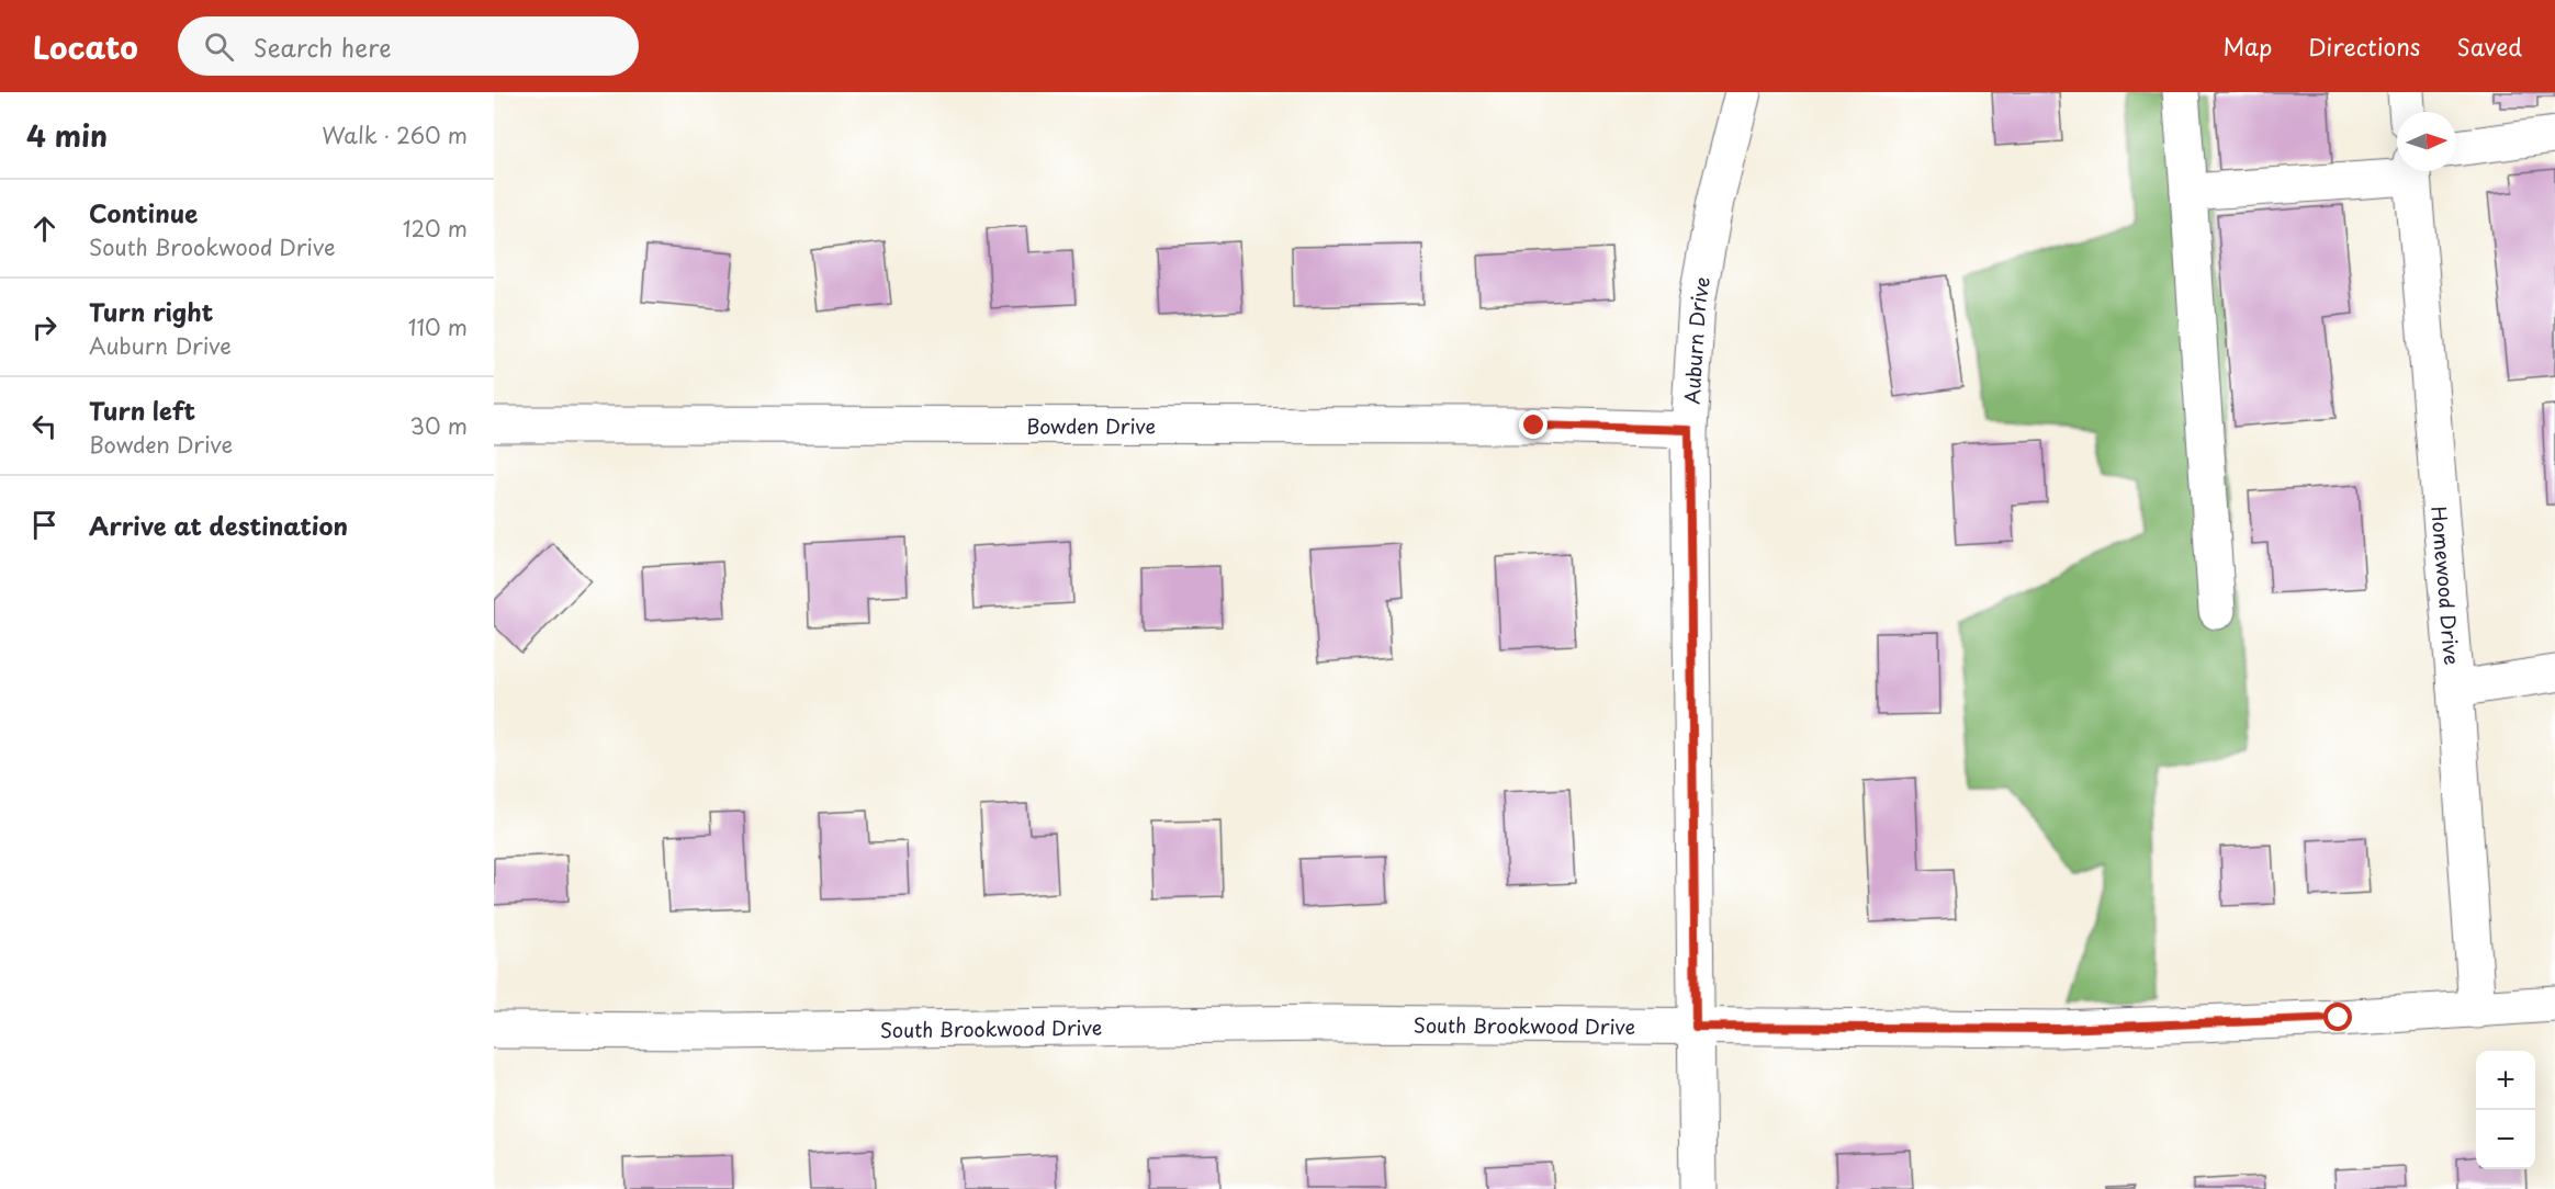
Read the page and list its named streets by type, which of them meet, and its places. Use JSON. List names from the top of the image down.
{
  "streets": {
    "street": [
      "Auburn Drive",
      "Bowden Drive",
      "Homewood Drive",
      "South Brookwood Drive"
    ]
  },
  "crossings": [
    ["Auburn Drive", "Bowden Drive"],
    ["Auburn Drive", "South Brookwood Drive"],
    ["Homewood Drive", "South Brookwood Drive"]
  ],
  "north": "right",
  "page": {
    "header": "Locato",
    "search": "Search here",
    "nav": ["Map", "Directions", "Saved"],
    "heading": ["4 min", "Walk · 260 m"],
    "list": [
      ["Continue", "South Brookwood Drive", "120 m"],
      ["Turn right", "Auburn Drive", "110 m"],
      ["Turn left", "Bowden Drive", "30 m"],
      "Arrive at destination"
    ],
    "map_buttons": ["+", "−"]
  }
}
